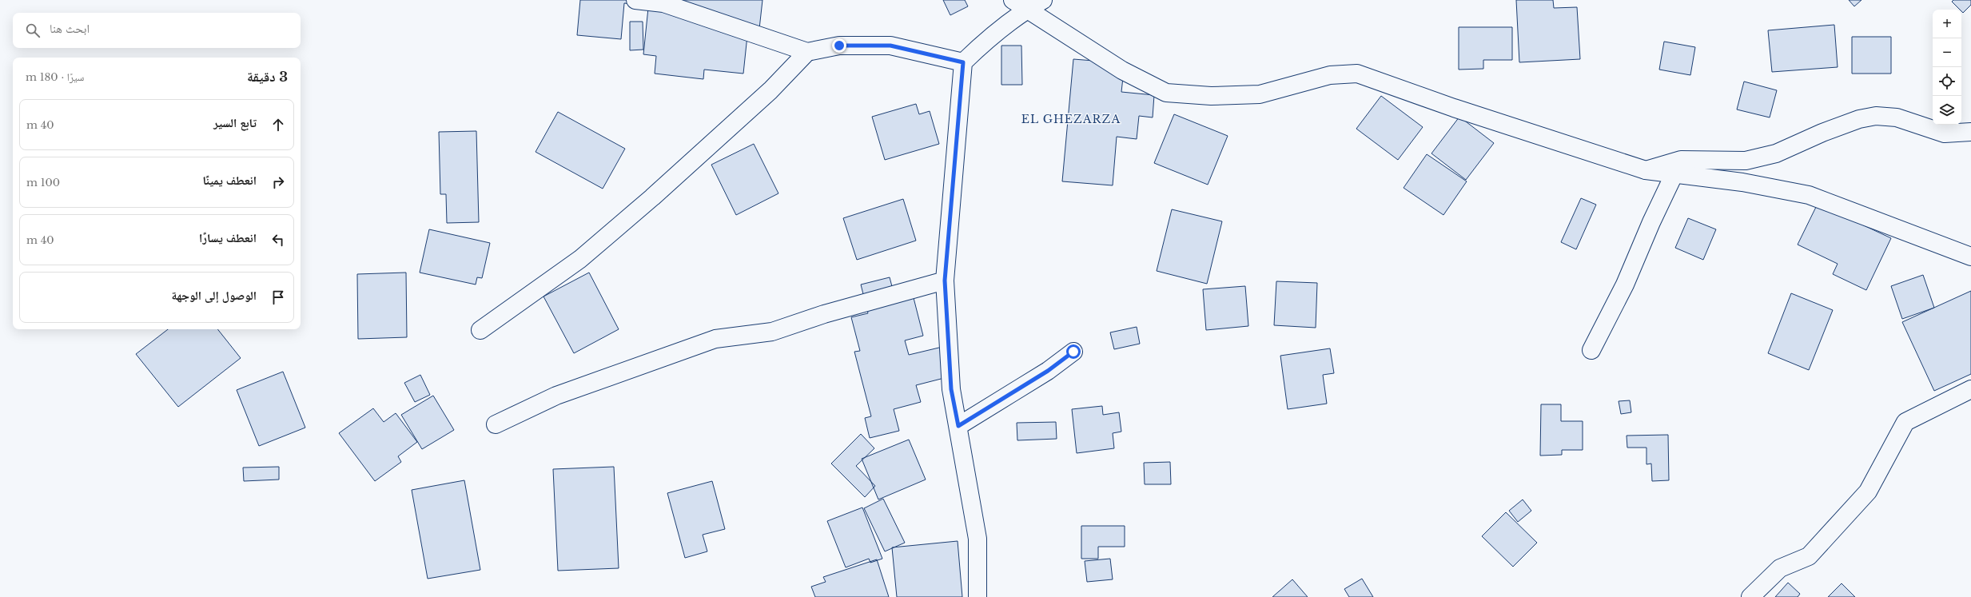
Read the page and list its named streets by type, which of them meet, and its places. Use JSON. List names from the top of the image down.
{
  "districts": ["EL GHEZARZA"],
  "page": {
    "map_buttons": ["+", "−"],
    "search": "ابحث هنا",
    "heading": ["3 دقيقة", "سيرًا · 180 m"],
    "list": [
      ["تابع السير", "40 m"],
      ["انعطف يمينًا", "100 m"],
      ["انعطف يسارًا", "40 m"],
      "الوصول إلى الوجهة"
    ]
  }
}
